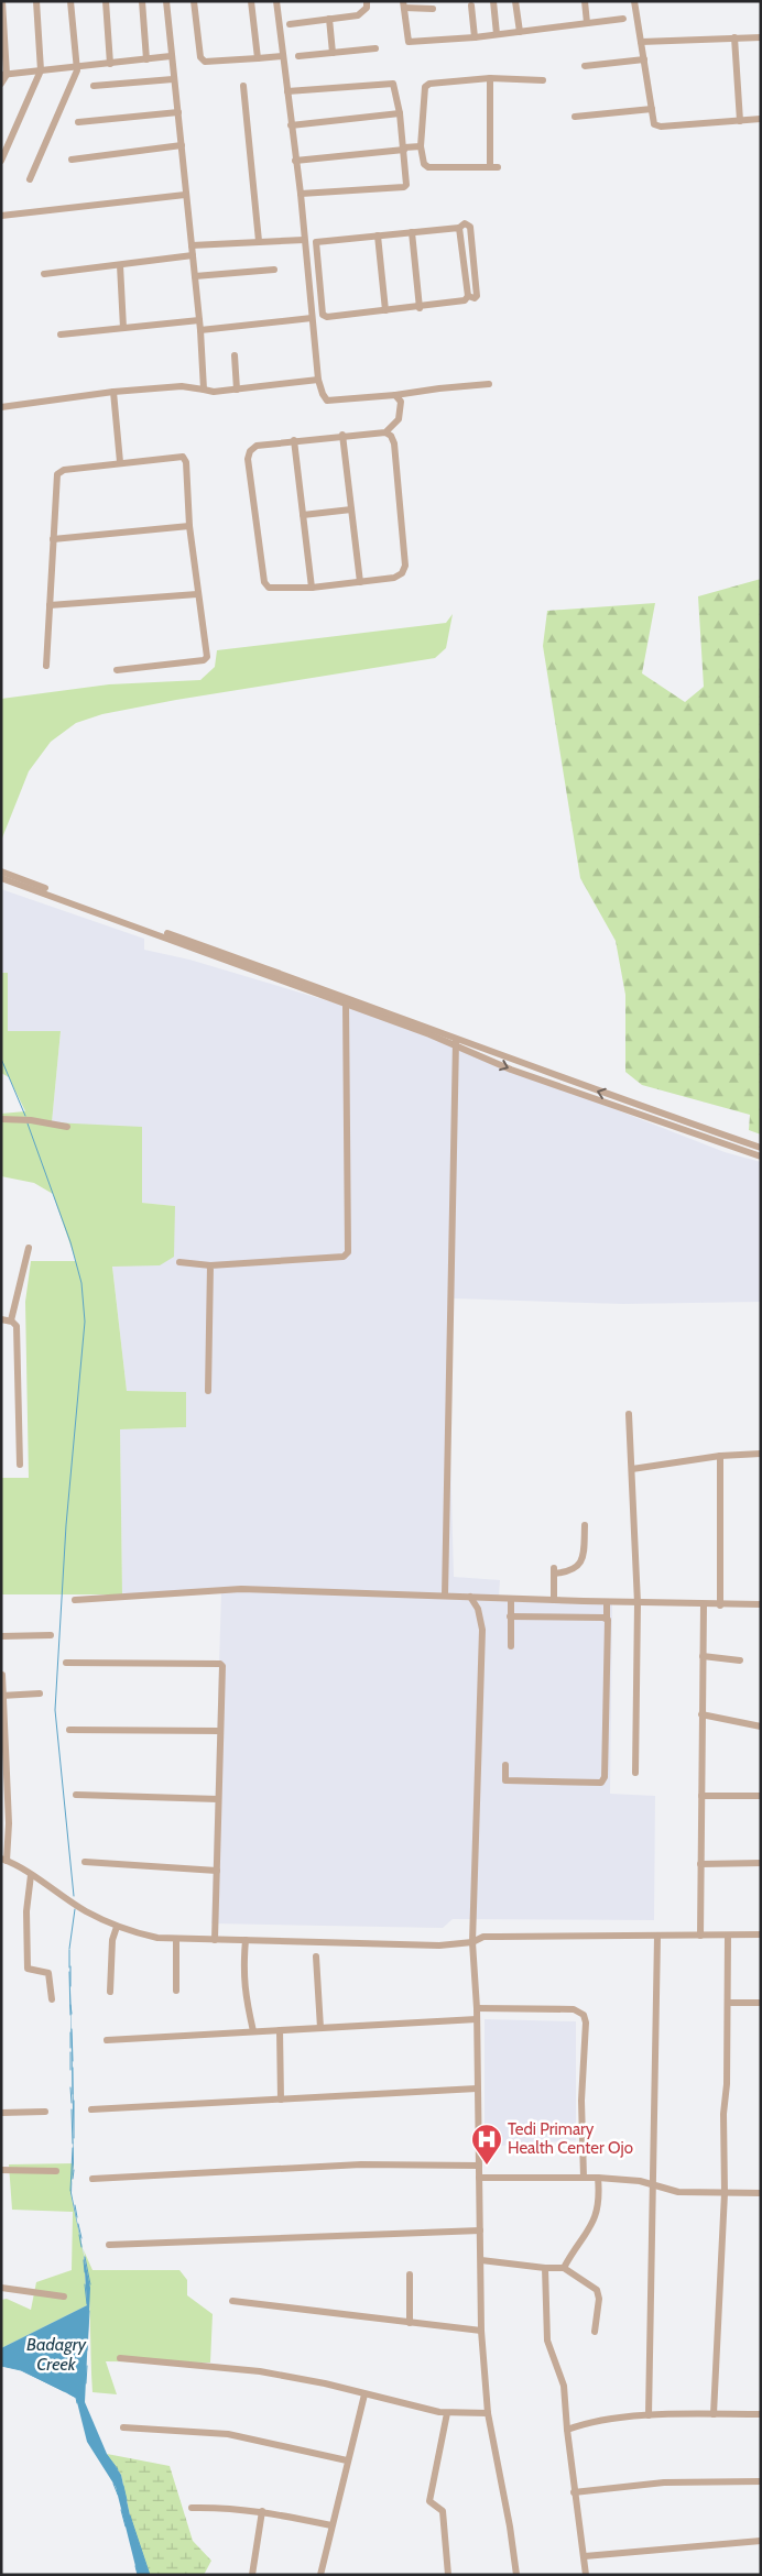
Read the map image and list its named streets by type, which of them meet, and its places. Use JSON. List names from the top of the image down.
{
  "water": ["Badagry Creek"],
  "places": {
    "hospital": ["Tedi Primary Health Center Ojo"]
  }
}
